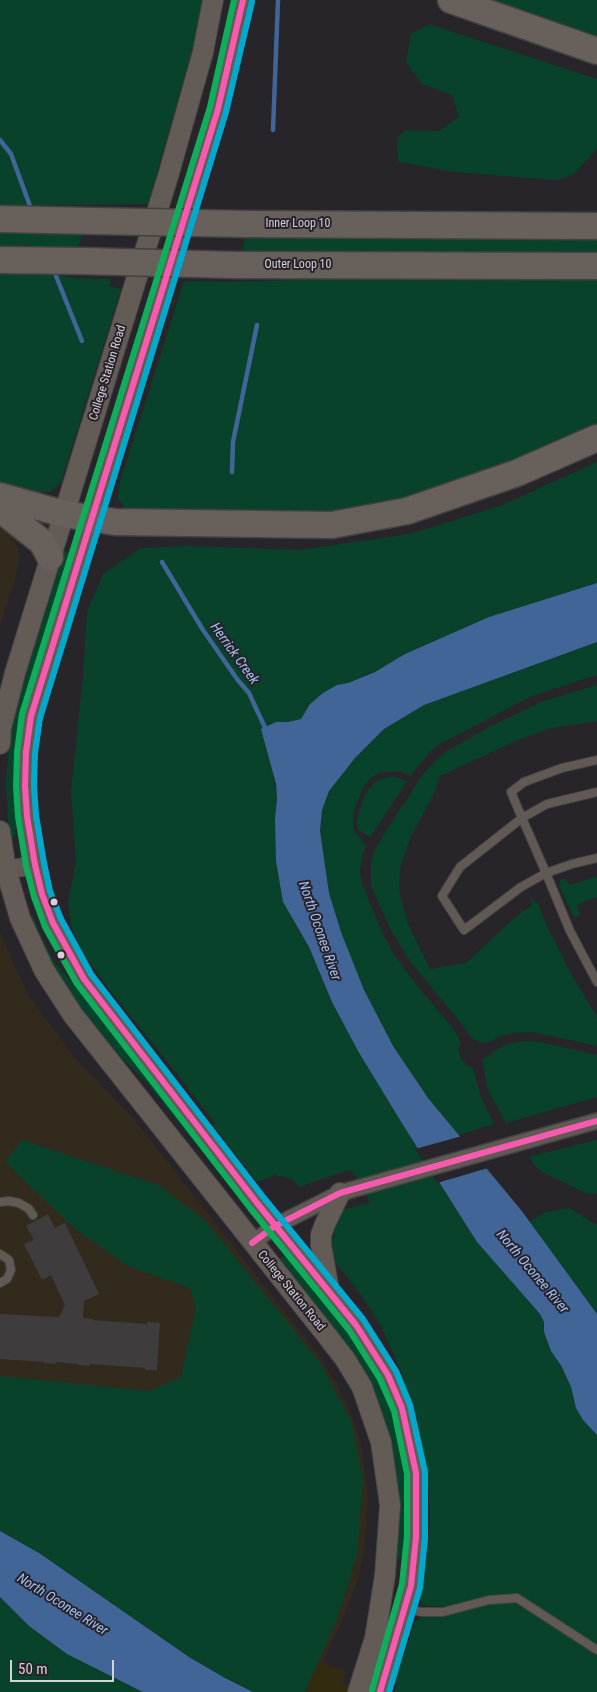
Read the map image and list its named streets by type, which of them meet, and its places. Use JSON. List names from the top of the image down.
{
  "streets": {
    "highway": ["Inner Loop 10", "Outer Loop 10"],
    "main road": ["College Station Road"]
  },
  "water": ["Herrick Creek", "North Oconee River"],
  "scale_bar": "50 m"
}
